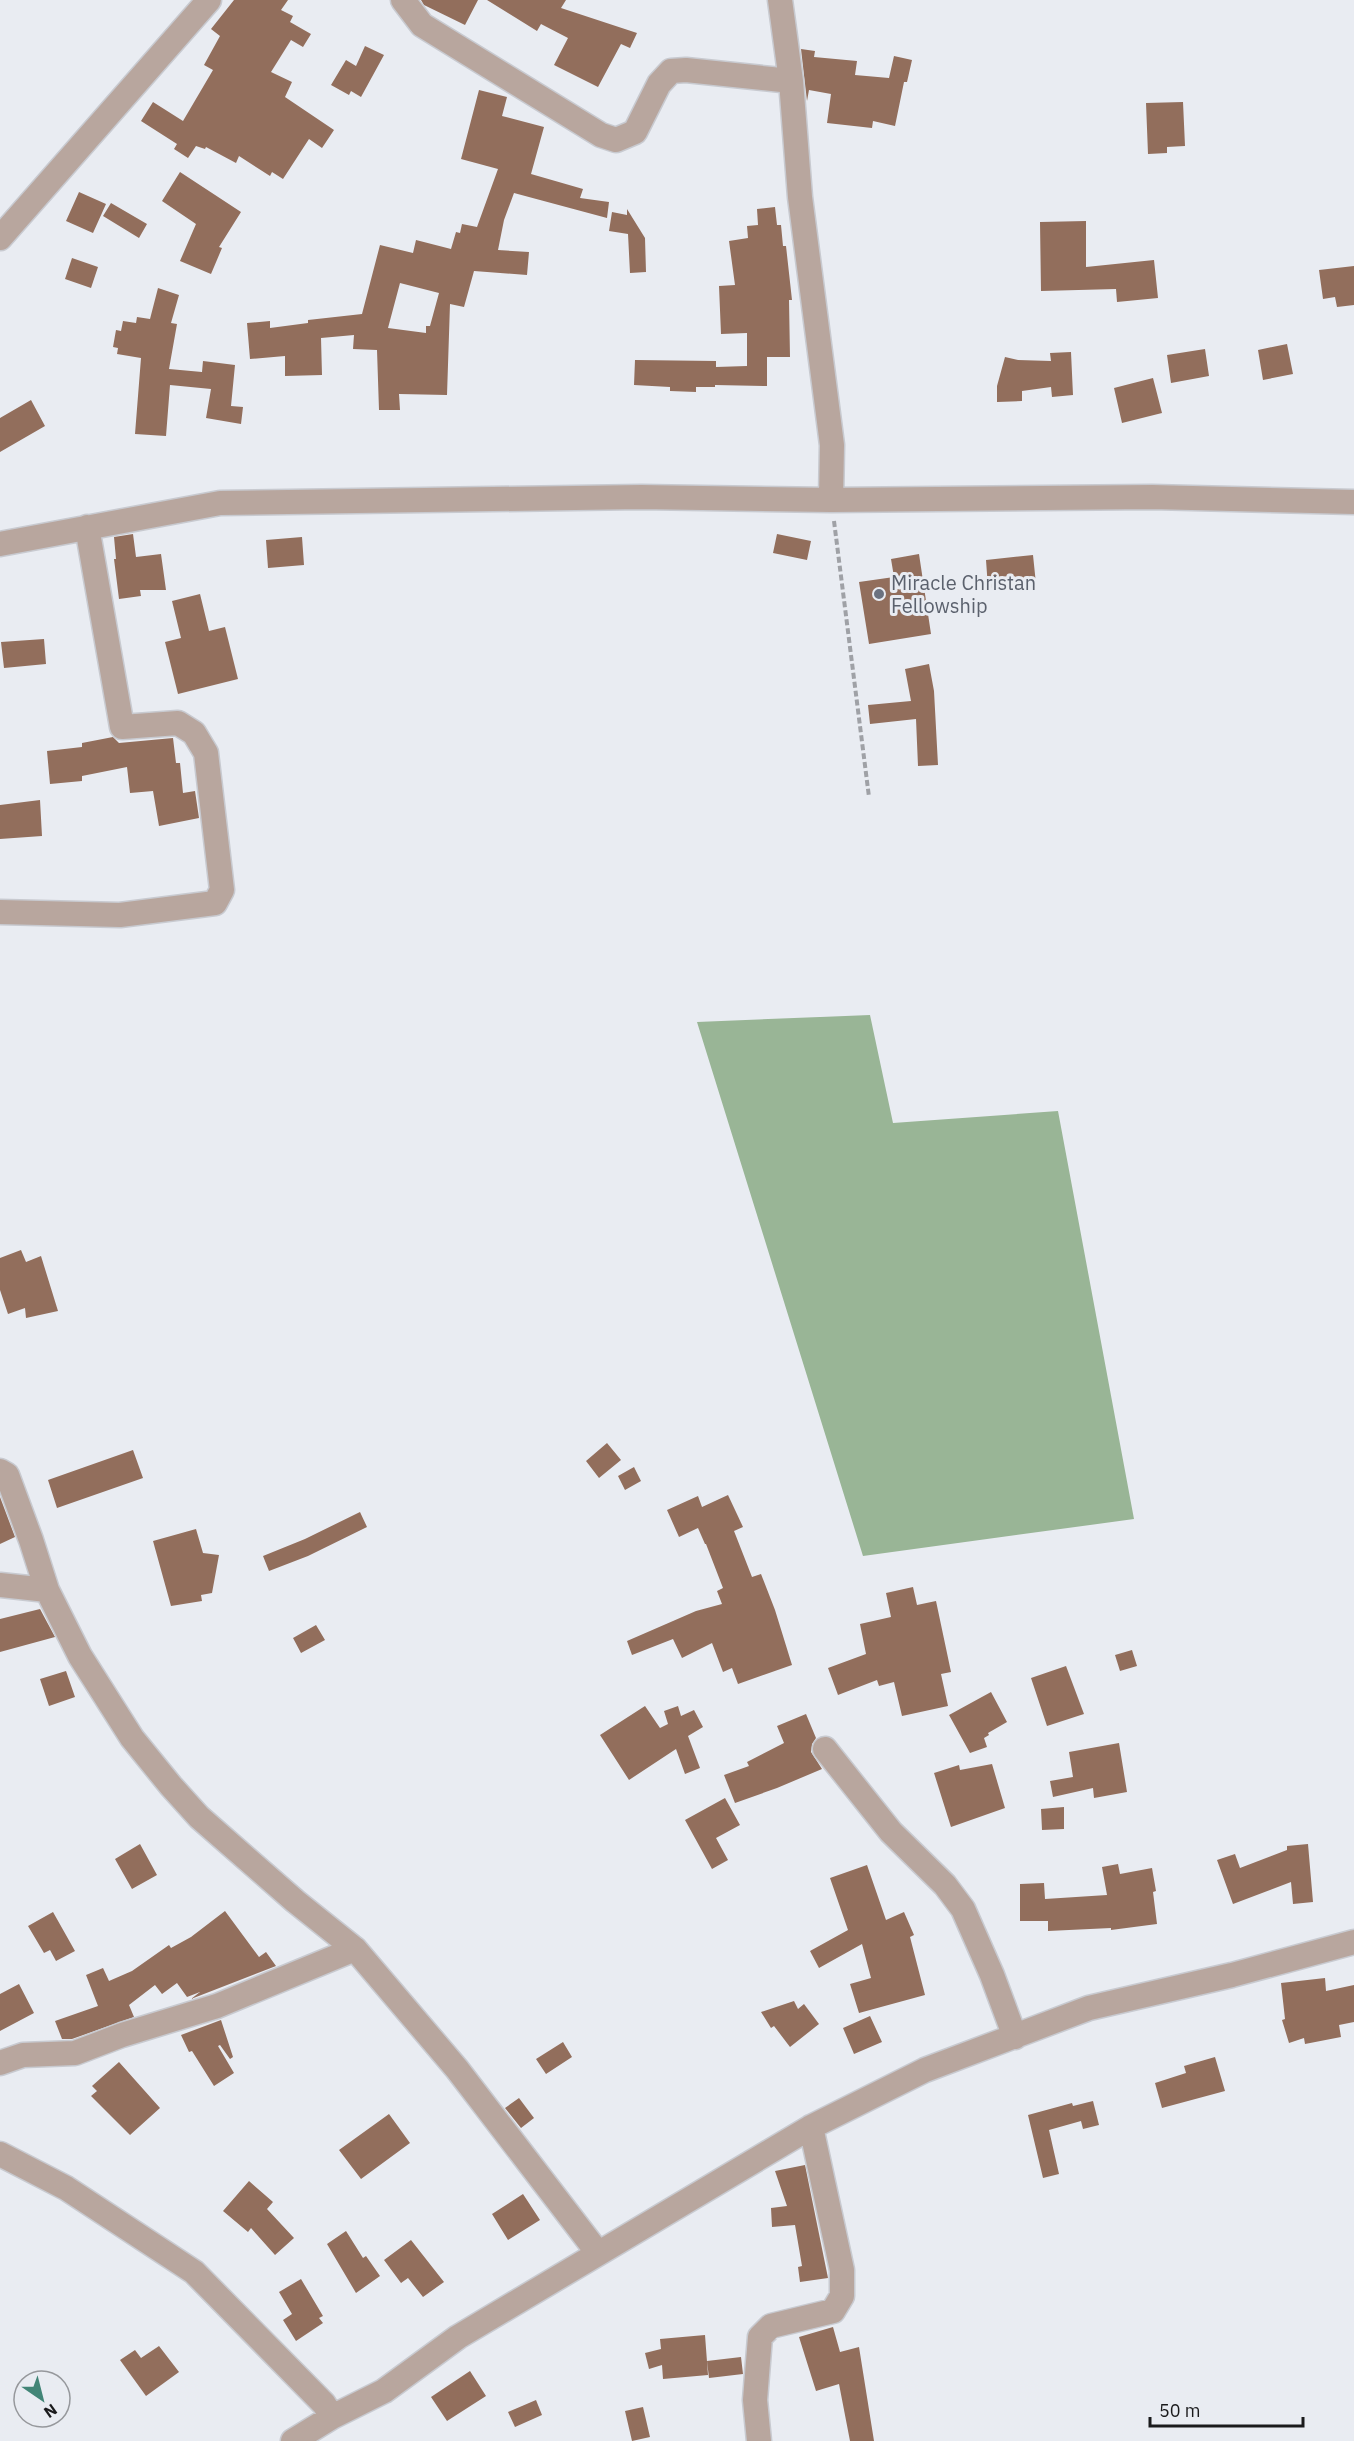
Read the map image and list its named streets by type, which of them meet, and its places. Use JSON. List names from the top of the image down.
{
  "places": ["Miracle Christan Fellowship"],
  "scale_bar": "50 m",
  "north": "bottom right"
}
